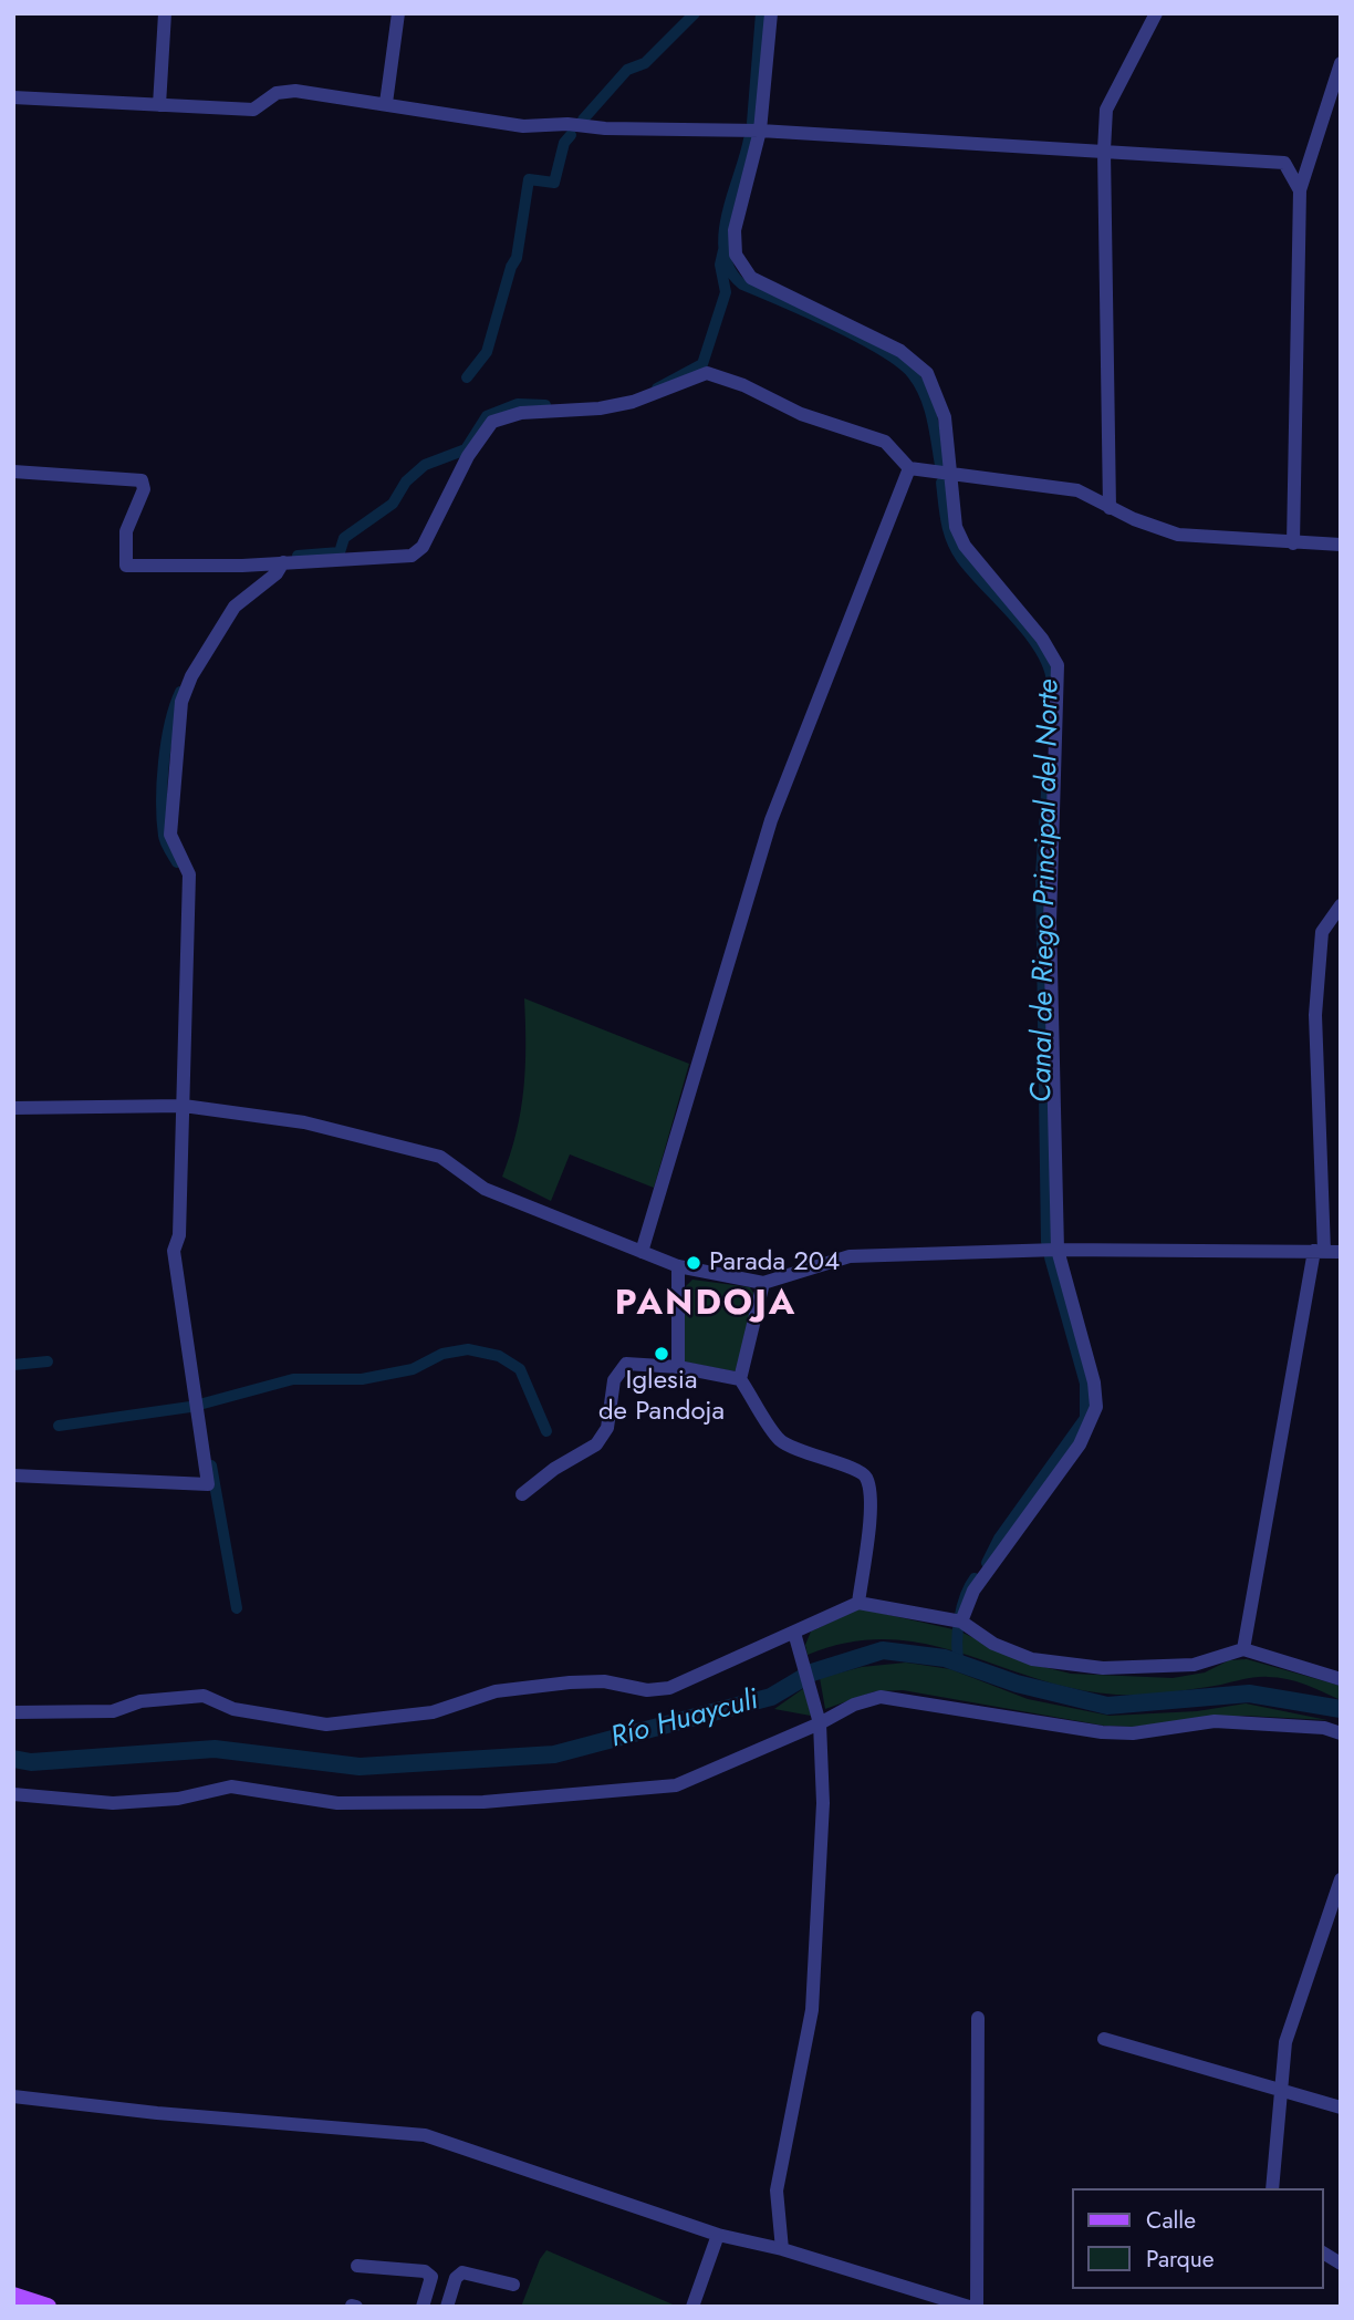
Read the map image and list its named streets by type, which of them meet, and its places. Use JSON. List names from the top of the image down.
{
  "districts": ["PANDOJA"],
  "water": ["Canal de Riego Principal del Norte", "Río Huayculi"],
  "places": ["Parada 204", "Iglesia de Pandoja"],
  "legend": ["Calle", "Parque"]
}
